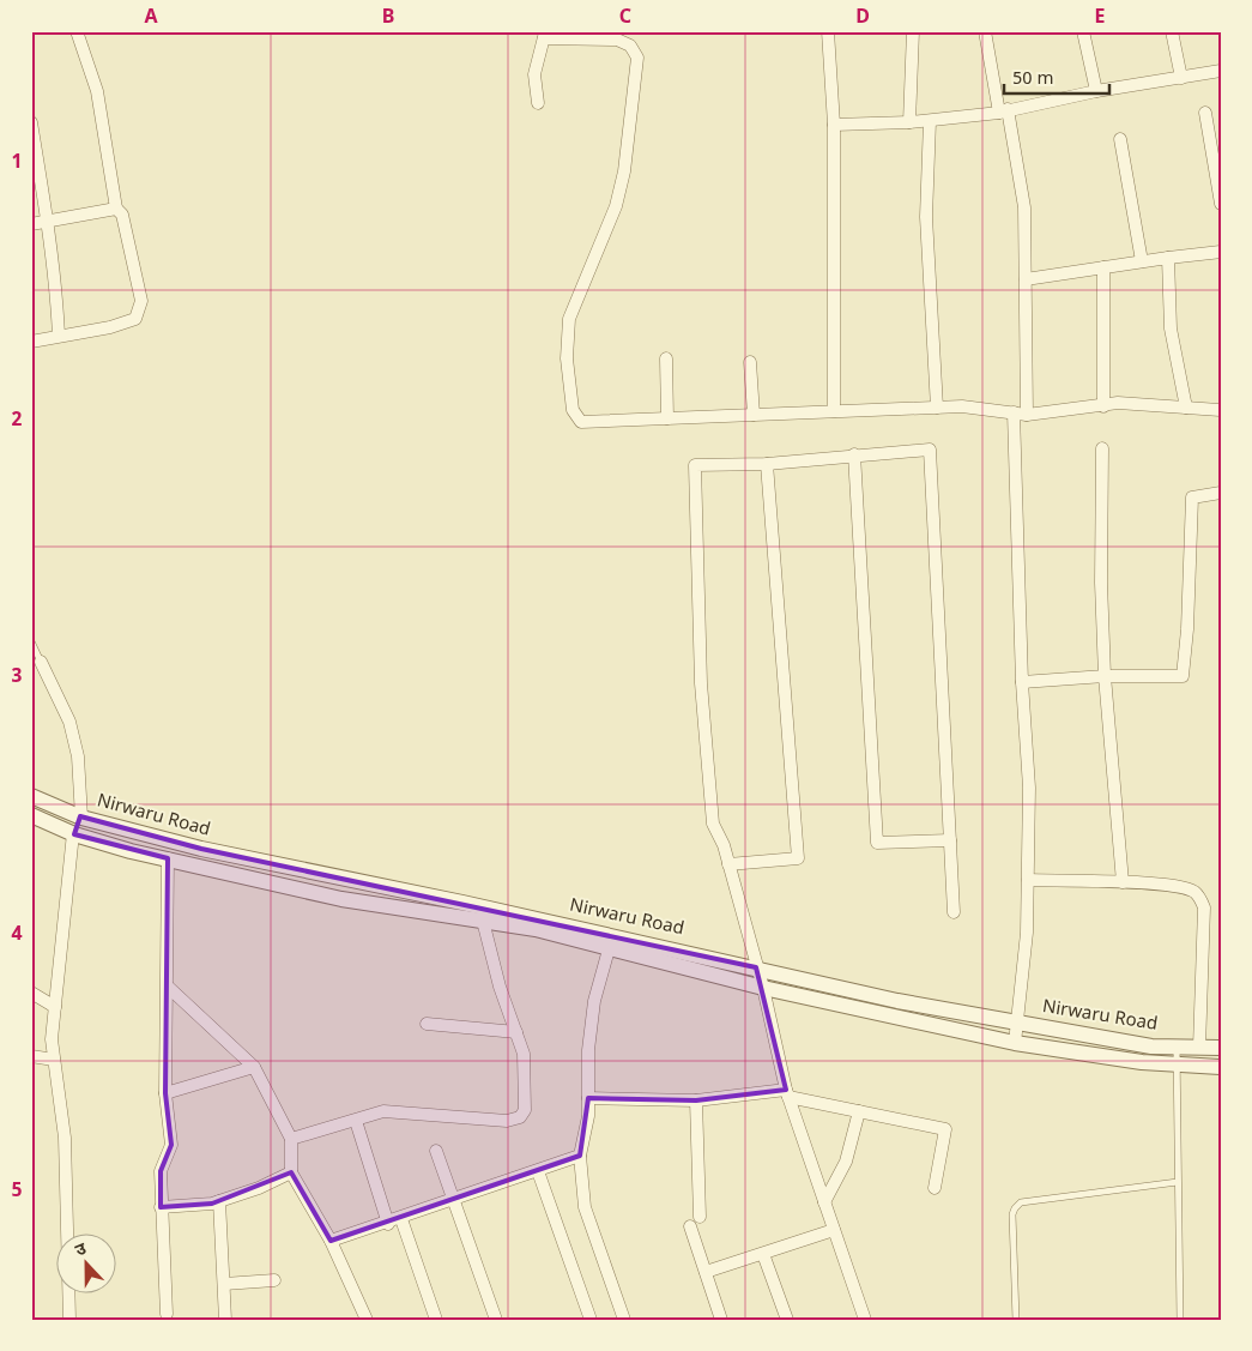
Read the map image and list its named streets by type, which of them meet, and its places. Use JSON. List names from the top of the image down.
{
  "streets": {
    "street": ["Nirwaru Road"]
  },
  "scale_bar": "50 m",
  "north": "top",
  "grid": {
    "columns": [
      "A",
      "B",
      "C",
      "D",
      "E"
    ],
    "rows": [
      "1",
      "2",
      "3",
      "4",
      "5"
    ]
  }
}
